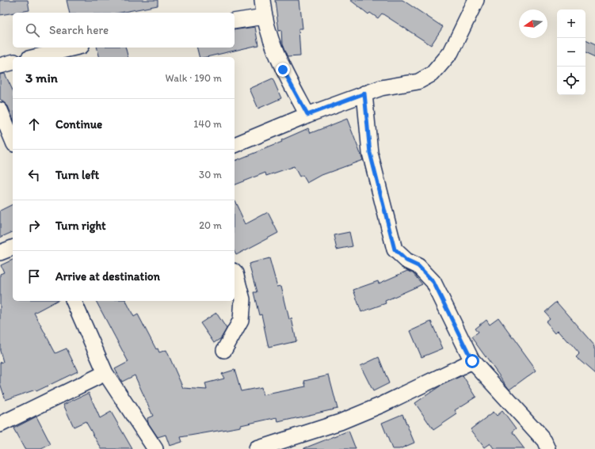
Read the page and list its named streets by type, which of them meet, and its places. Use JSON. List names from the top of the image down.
{
  "north": "left",
  "page": {
    "map_buttons": ["+", "−"],
    "search": "Search here",
    "heading": ["3 min", "Walk · 190 m"],
    "list": [
      ["Continue", "140 m"],
      ["Turn left", "30 m"],
      ["Turn right", "20 m"],
      "Arrive at destination"
    ]
  }
}
